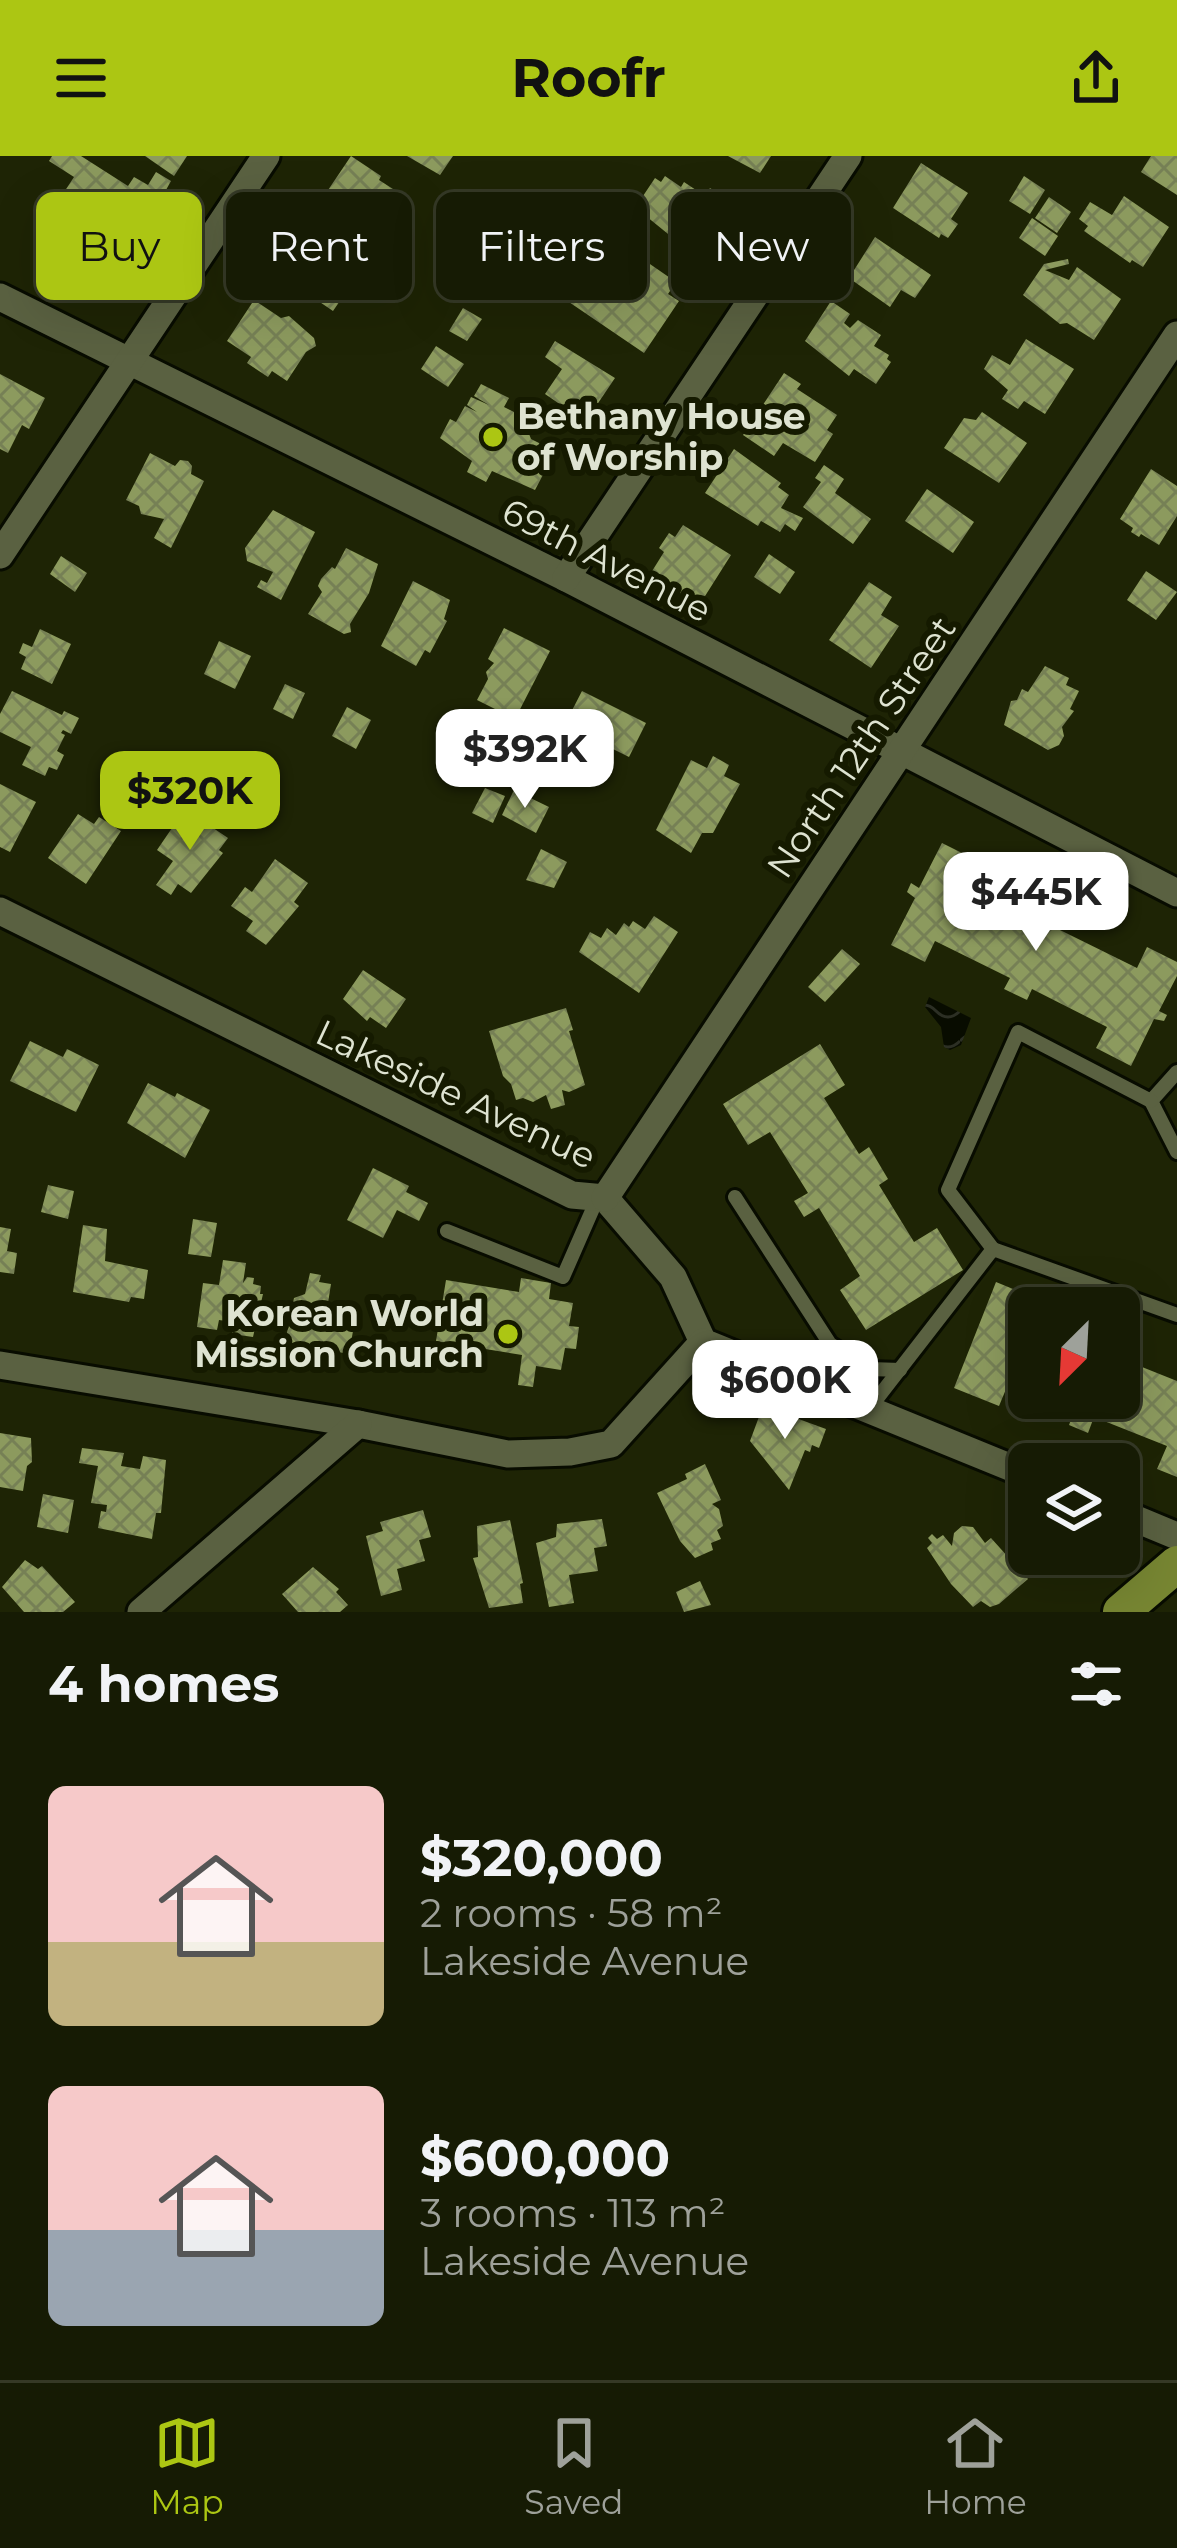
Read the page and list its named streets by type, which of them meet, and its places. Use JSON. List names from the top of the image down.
{
  "streets": {
    "street": ["69th Avenue", "North 12th Street", "Lakeside Avenue"]
  },
  "crossings": [
    ["69th Avenue", "North 12th Street"],
    ["North 12th Street", "Lakeside Avenue"]
  ],
  "places": ["Bethany House of Worship", "Korean World Mission Church"],
  "north": "bottom left",
  "page": {
    "header": "Roofr",
    "chip": [
      "Buy",
      "Rent",
      "Filters",
      "New"
    ],
    "price": [
      "$392K",
      "$320K",
      "$445K",
      "$600K"
    ],
    "heading": "4 homes",
    "list": [
      {
        "name": "$320,000",
        "note": "2 rooms · 58 m² · Lakeside Avenue"
      },
      {
        "name": "$600,000",
        "note": "3 rooms · 113 m² · Lakeside Avenue"
      }
    ],
    "tabs": ["Map", "Saved", "Home"]
  }
}
